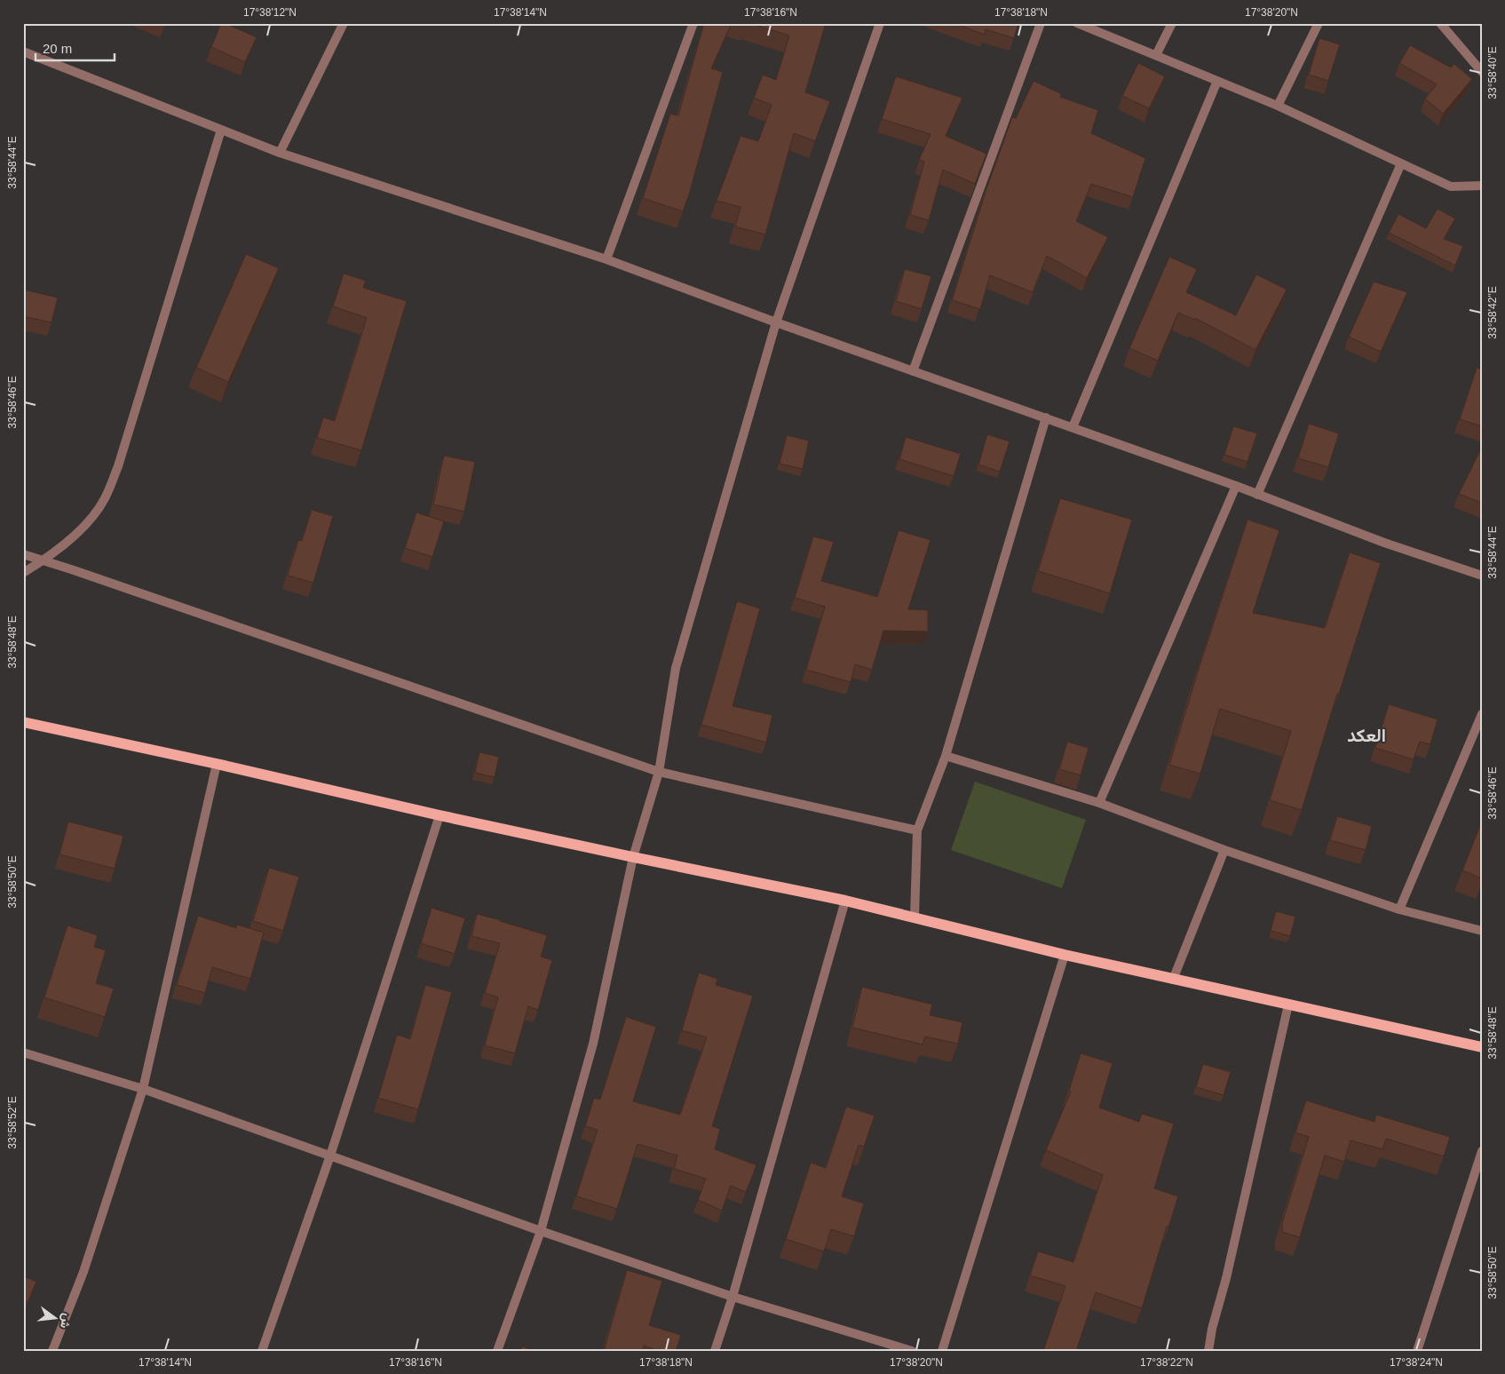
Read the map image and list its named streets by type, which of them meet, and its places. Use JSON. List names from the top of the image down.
{
  "districts": ["العكد"],
  "scale_bar": "20 m",
  "north": "right",
  "coordinates": [
    "17°38'12\"N",
    "17°38'14\"N",
    "17°38'16\"N",
    "17°38'18\"N",
    "17°38'20\"N",
    "33°58'40\"E",
    "33°58'44\"E",
    "33°58'42\"E",
    "33°58'46\"E",
    "33°58'48\"E",
    "33°58'50\"E",
    "33°58'52\"E",
    "17°38'22\"N",
    "17°38'24\"N"
  ]
}
